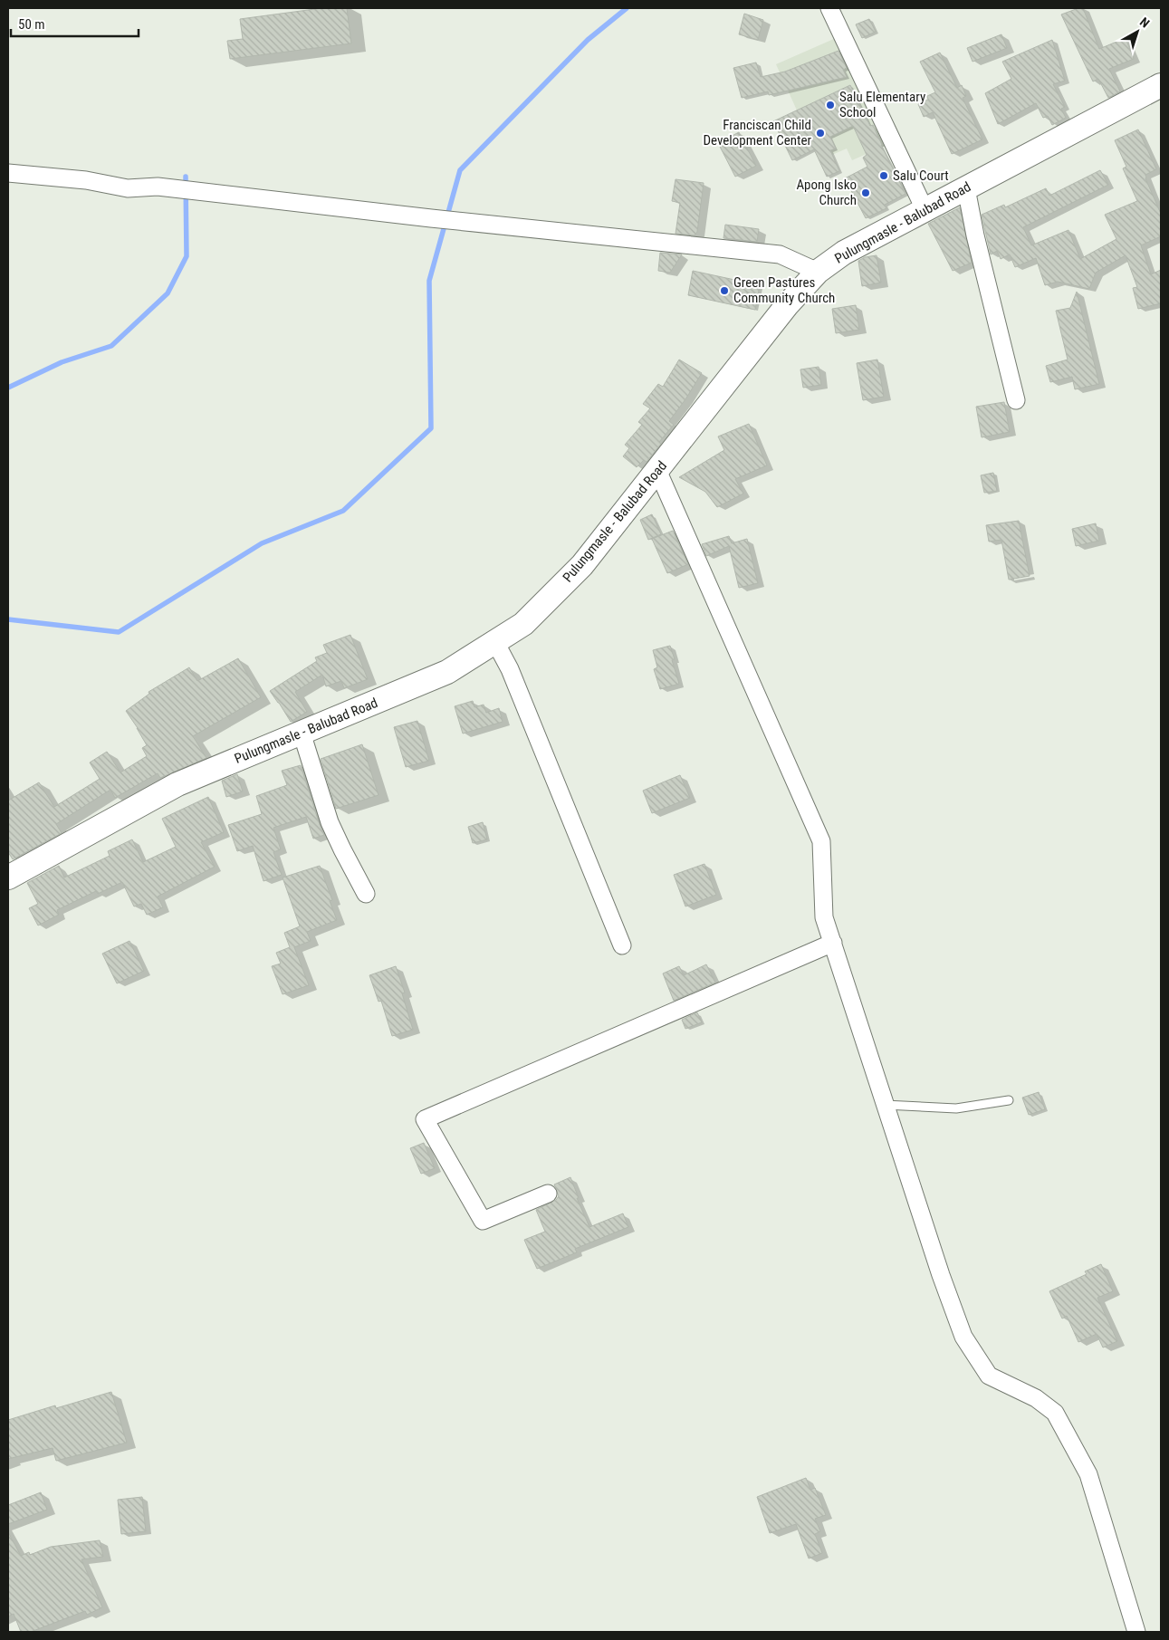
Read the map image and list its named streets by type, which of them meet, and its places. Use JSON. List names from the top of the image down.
{
  "streets": {
    "street": ["Pulungmasle - Balubad Road"]
  },
  "places": [
    "Salu Elementary School",
    "Franciscan Child Development Center",
    "Salu Court",
    "Apong Isko Church",
    "Green Pastures Community Church"
  ],
  "scale_bar": "50 m",
  "north": "top right"
}
